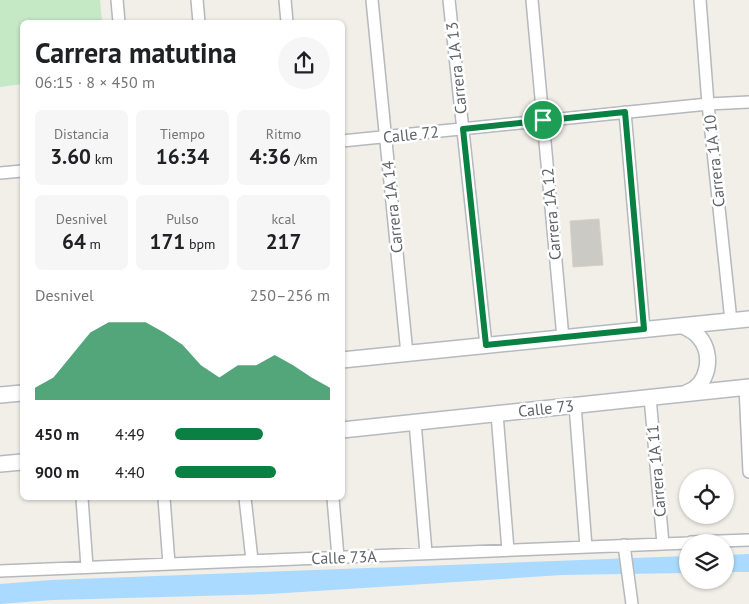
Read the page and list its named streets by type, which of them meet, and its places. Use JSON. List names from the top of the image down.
{
  "streets": {
    "main road": ["Calle 73"],
    "street": [
      "Carrera 1A 13",
      "Calle 72",
      "Carrera 1A 10",
      "Carrera 1A 14",
      "Carrera 1A 12",
      "Carrera 1A 11",
      "Calle 73A"
    ]
  },
  "crossings": [
    ["Carrera 1A 13", "Calle 72"],
    ["Calle 72", "Carrera 1A 10"],
    ["Calle 72", "Carrera 1A 14"],
    ["Calle 72", "Carrera 1A 12"],
    ["Calle 73", "Carrera 1A 11"],
    ["Carrera 1A 11", "Calle 73A"]
  ],
  "page": {
    "heading": ["Carrera matutina", "06:15 · 8 × 450 m"],
    "stats": [
      ["Distancia", "3.60 km"],
      ["Tiempo", "16:34"],
      ["Ritmo", "4:36 /km"],
      ["Desnivel", "64 m"],
      ["Pulso", "171 bpm"],
      ["kcal", "217"]
    ],
    "chart": ["Desnivel", "250–256 m"],
    "list": [
      {
        "name": "450 m",
        "note": "4:49"
      },
      {
        "name": "900 m",
        "note": "4:40"
      }
    ]
  }
}
